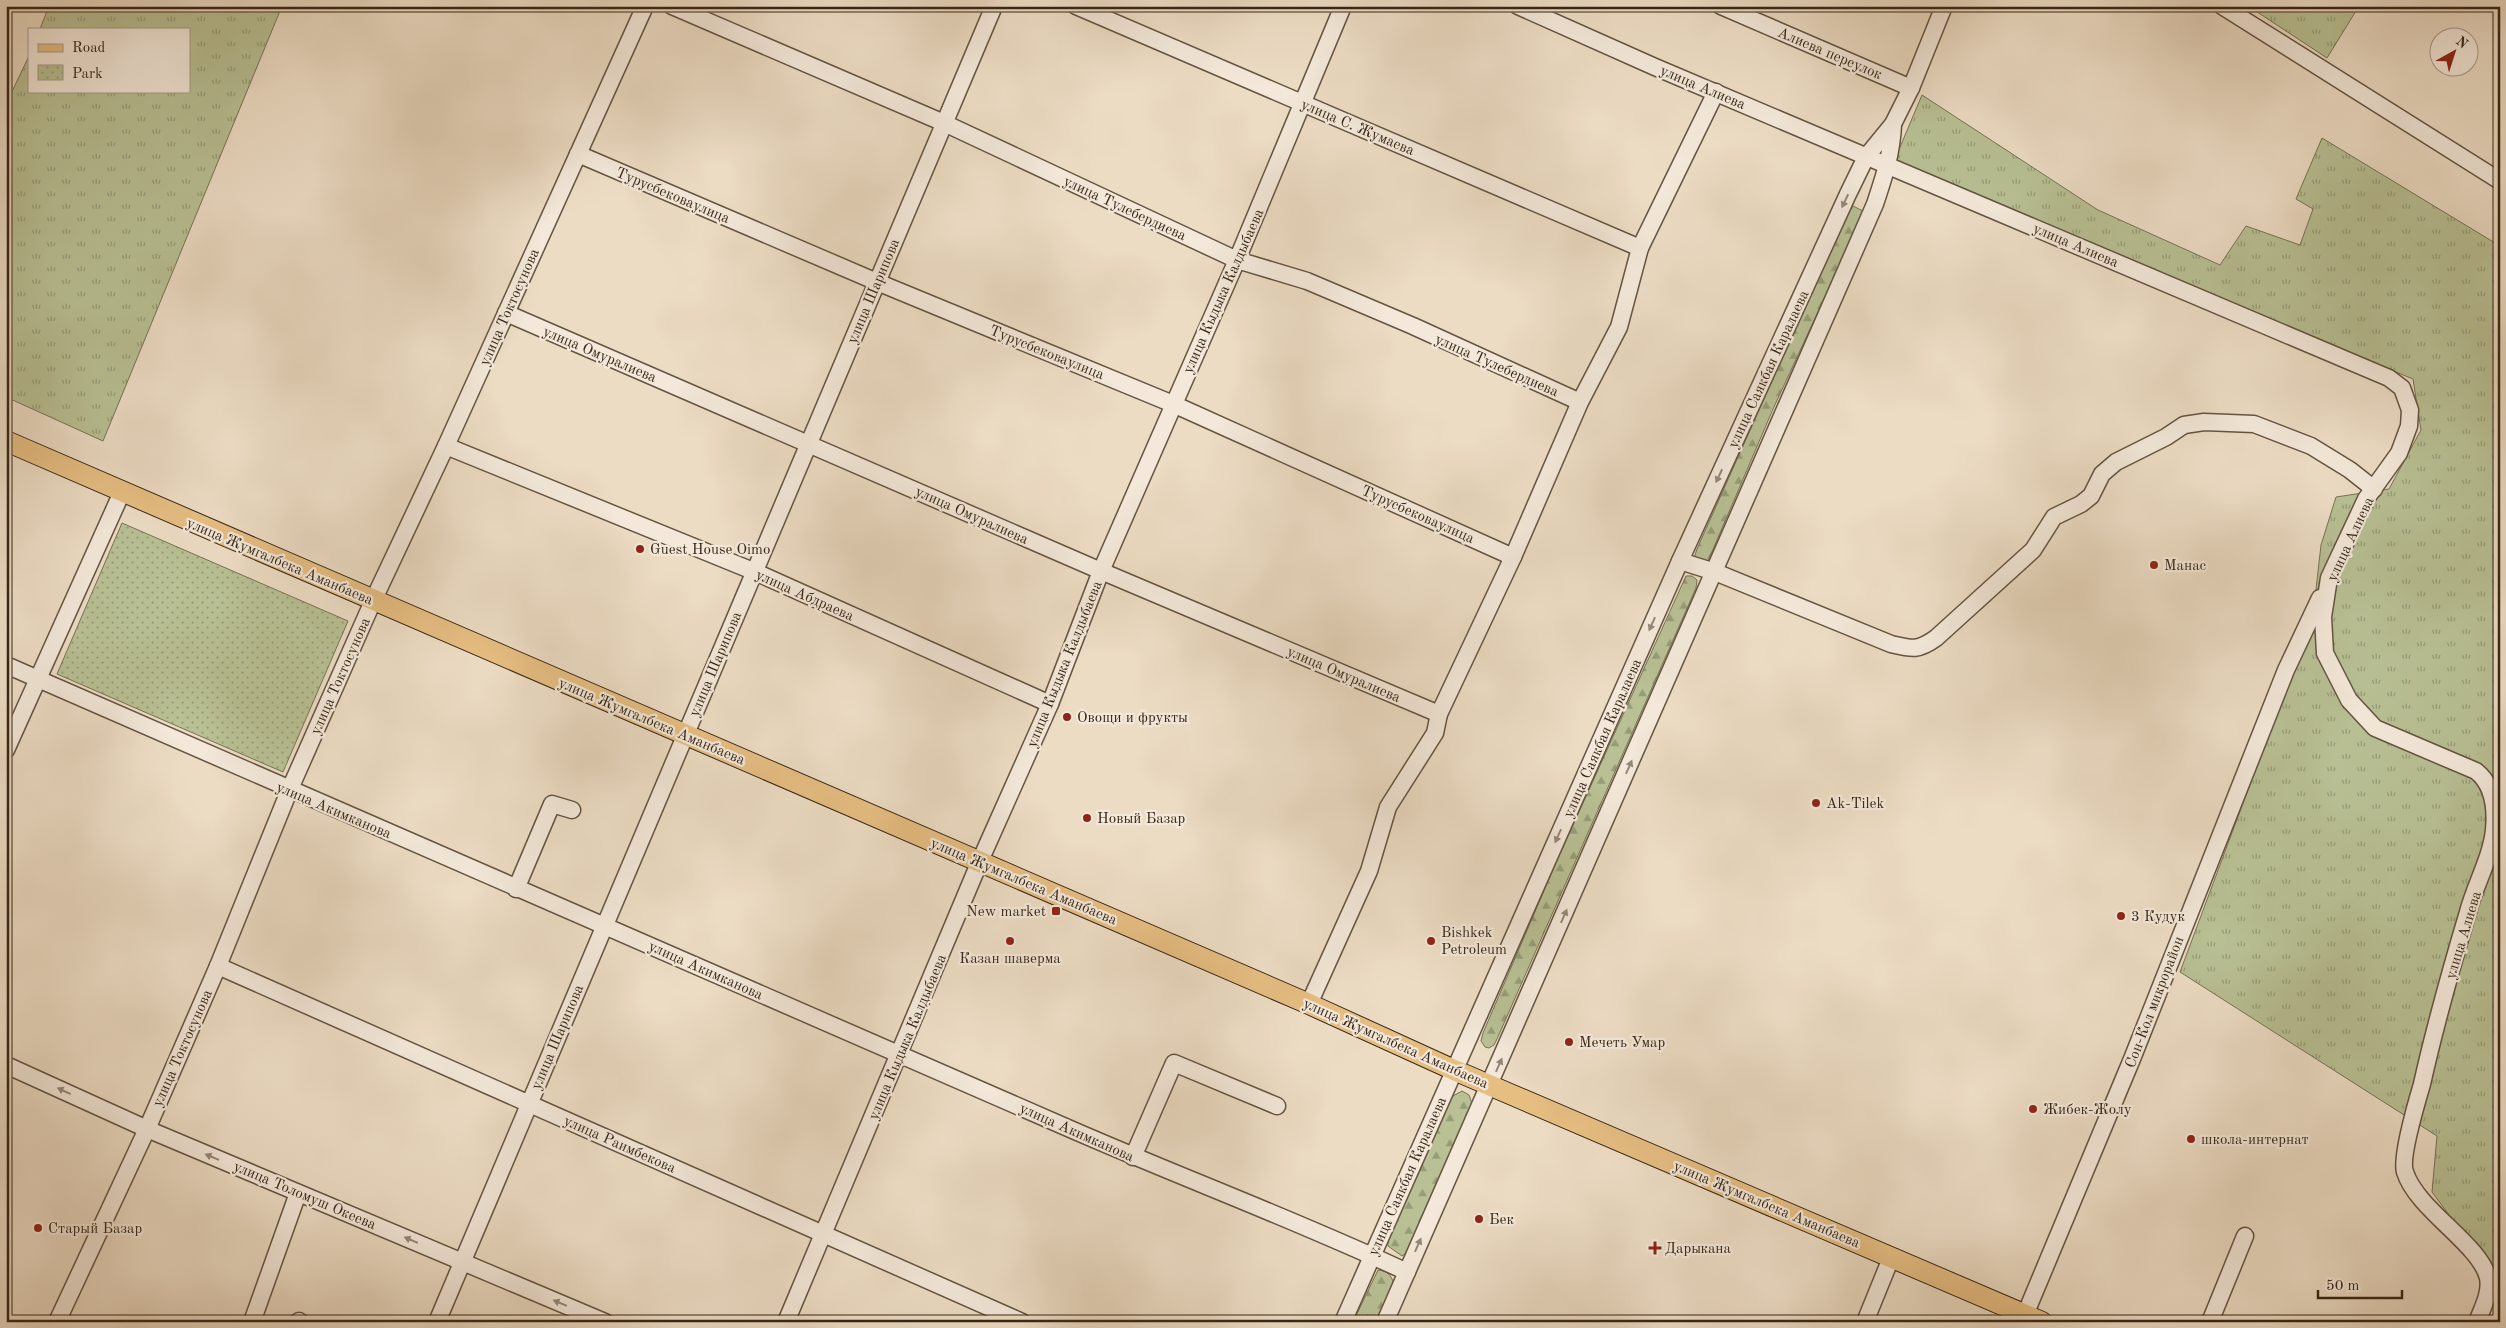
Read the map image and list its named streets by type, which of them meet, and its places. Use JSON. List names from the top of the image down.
{
  "streets": {
    "main road": ["улица Жумгалбека Аманбаева"],
    "street": [
      "Алиева переулок",
      "улица Алиева",
      "улица С. Жумаева",
      "Турусбековаулица",
      "улица Тулебердиева",
      "улица Шарипова",
      "улица Кыдыка Калдыбаева",
      "улица Токтосунова",
      "улица Омуралиева",
      "улица Саякбая Каралаева",
      "улица Абдраева",
      "улица Акимканова",
      "Сон-Кол микрорайон",
      "улица Раимбекова",
      "улица Толомуш Океева"
    ]
  },
  "crossings": [
    ["улица Алиева", "улица Саякбая Каралаева"],
    ["улица Алиева", "Сон-Кол микрорайон"],
    ["улица С. Жумаева", "улица Кыдыка Калдыбаева"],
    ["Турусбековаулица", "улица Шарипова"],
    ["Турусбековаулица", "улица Кыдыка Калдыбаева"],
    ["Турусбековаулица", "улица Токтосунова"],
    ["улица Тулебердиева", "улица Шарипова"],
    ["улица Тулебердиева", "улица Кыдыка Калдыбаева"],
    ["улица Шарипова", "улица Омуралиева"],
    ["улица Шарипова", "улица Жумгалбека Аманбаева"],
    ["улица Шарипова", "улица Абдраева"],
    ["улица Шарипова", "улица Акимканова"],
    ["улица Шарипова", "улица Раимбекова"],
    ["улица Шарипова", "улица Толомуш Океева"],
    ["улица Кыдыка Калдыбаева", "улица Омуралиева"],
    ["улица Кыдыка Калдыбаева", "улица Жумгалбека Аманбаева"],
    ["улица Кыдыка Калдыбаева", "улица Абдраева"],
    ["улица Кыдыка Калдыбаева", "улица Акимканова"],
    ["улица Кыдыка Калдыбаева", "улица Раимбекова"],
    ["улица Токтосунова", "улица Омуралиева"],
    ["улица Токтосунова", "улица Жумгалбека Аманбаева"],
    ["улица Токтосунова", "улица Абдраева"],
    ["улица Токтосунова", "улица Акимканова"],
    ["улица Токтосунова", "улица Раимбекова"],
    ["улица Токтосунова", "улица Толомуш Океева"],
    ["улица Саякбая Каралаева", "улица Жумгалбека Аманбаева"],
    ["улица Саякбая Каралаева", "улица Акимканова"],
    ["улица Жумгалбека Аманбаева", "Сон-Кол микрорайон"]
  ],
  "one_way": ["улица Толомуш Океева"],
  "places": {
    "other": [
      "Guest House Oimo",
      "Манас",
      "Овощи и фрукты",
      "Ak-Tilek",
      "Новый Базар",
      "3 Кудук",
      "Казан шаверма",
      "Bishkek Petroleum",
      "Мечеть Умар",
      "Жибек-Жолу",
      "школа-интернат",
      "Бек",
      "Старый Базар"
    ],
    "transit": ["New market"],
    "health": ["Дарыкана"]
  },
  "legend": ["Road", "Park"],
  "scale_bar": "50 m",
  "north": "top right"
}
